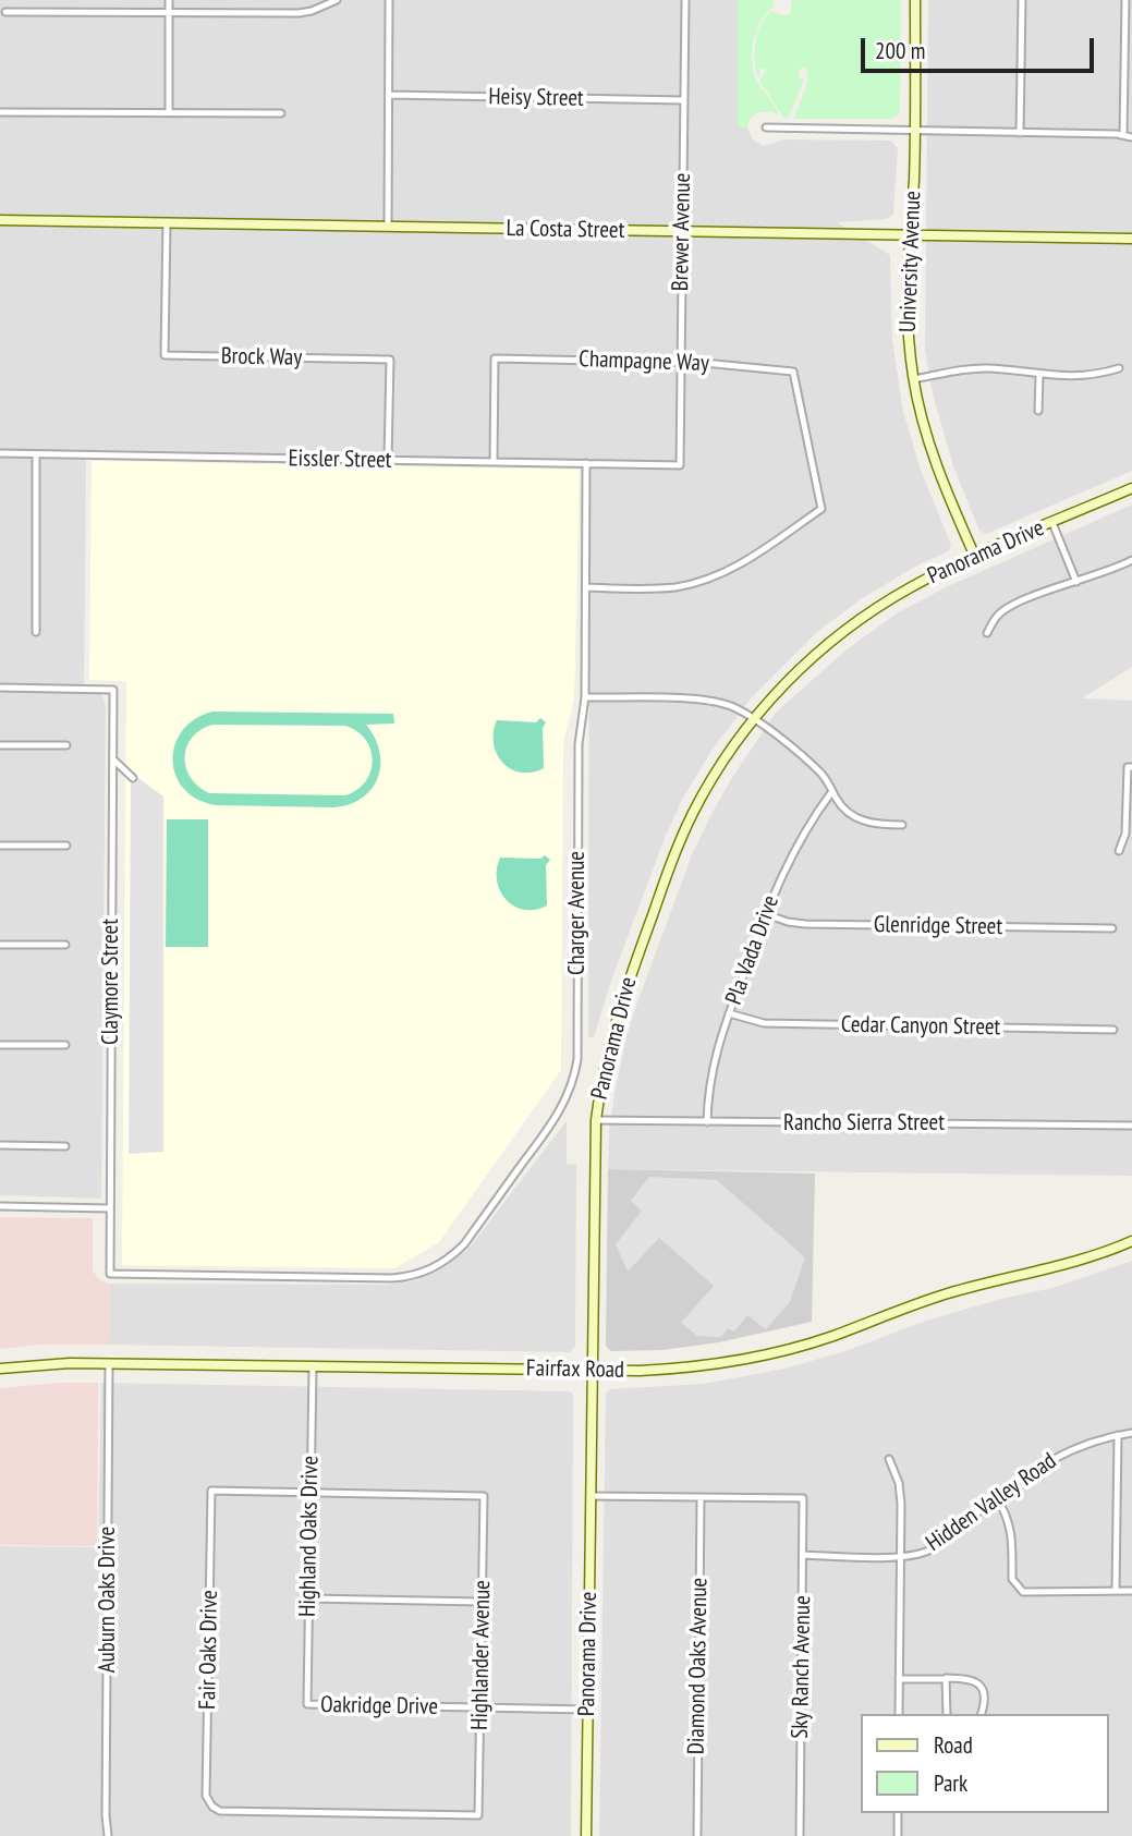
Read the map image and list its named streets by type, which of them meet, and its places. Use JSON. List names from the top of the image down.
{
  "streets": {
    "street": [
      "Heisy Street",
      "La Costa Street",
      "Brewer Avenue",
      "University Avenue",
      "Brock Way",
      "Champagne Way",
      "Eissler Street",
      "Panorama Drive",
      "Charger Avenue",
      "Glenridge Street",
      "Pla Vada Drive",
      "Claymore Street",
      "Cedar Canyon Street",
      "Rancho Sierra Street",
      "Fairfax Road",
      "Hidden Valley Road",
      "Highland Oaks Drive",
      "Auburn Oaks Drive",
      "Fair Oaks Drive",
      "Highlander Avenue",
      "Diamond Oaks Avenue",
      "Sky Ranch Avenue",
      "Oakridge Drive"
    ]
  },
  "crossings": [
    ["Heisy Street", "Brewer Avenue"],
    ["La Costa Street", "Brewer Avenue"],
    ["La Costa Street", "University Avenue"],
    ["La Costa Street", "Brock Way"],
    ["Brewer Avenue", "Champagne Way"],
    ["Brewer Avenue", "Eissler Street"],
    ["University Avenue", "Panorama Drive"],
    ["Brock Way", "Eissler Street"],
    ["Champagne Way", "Eissler Street"],
    ["Champagne Way", "Charger Avenue"],
    ["Eissler Street", "Charger Avenue"],
    ["Panorama Drive", "Rancho Sierra Street"],
    ["Panorama Drive", "Fairfax Road"],
    ["Panorama Drive", "Oakridge Drive"],
    ["Charger Avenue", "Claymore Street"],
    ["Glenridge Street", "Pla Vada Drive"],
    ["Pla Vada Drive", "Cedar Canyon Street"],
    ["Pla Vada Drive", "Rancho Sierra Street"],
    ["Fairfax Road", "Highland Oaks Drive"],
    ["Fairfax Road", "Auburn Oaks Drive"],
    ["Hidden Valley Road", "Sky Ranch Avenue"],
    ["Highland Oaks Drive", "Fair Oaks Drive"],
    ["Highland Oaks Drive", "Highlander Avenue"],
    ["Highland Oaks Drive", "Oakridge Drive"],
    ["Fair Oaks Drive", "Highlander Avenue"],
    ["Highlander Avenue", "Oakridge Drive"],
    ["Diamond Oaks Avenue", "Sky Ranch Avenue"]
  ],
  "legend": ["Road", "Park"],
  "scale_bar": "200 m"
}
